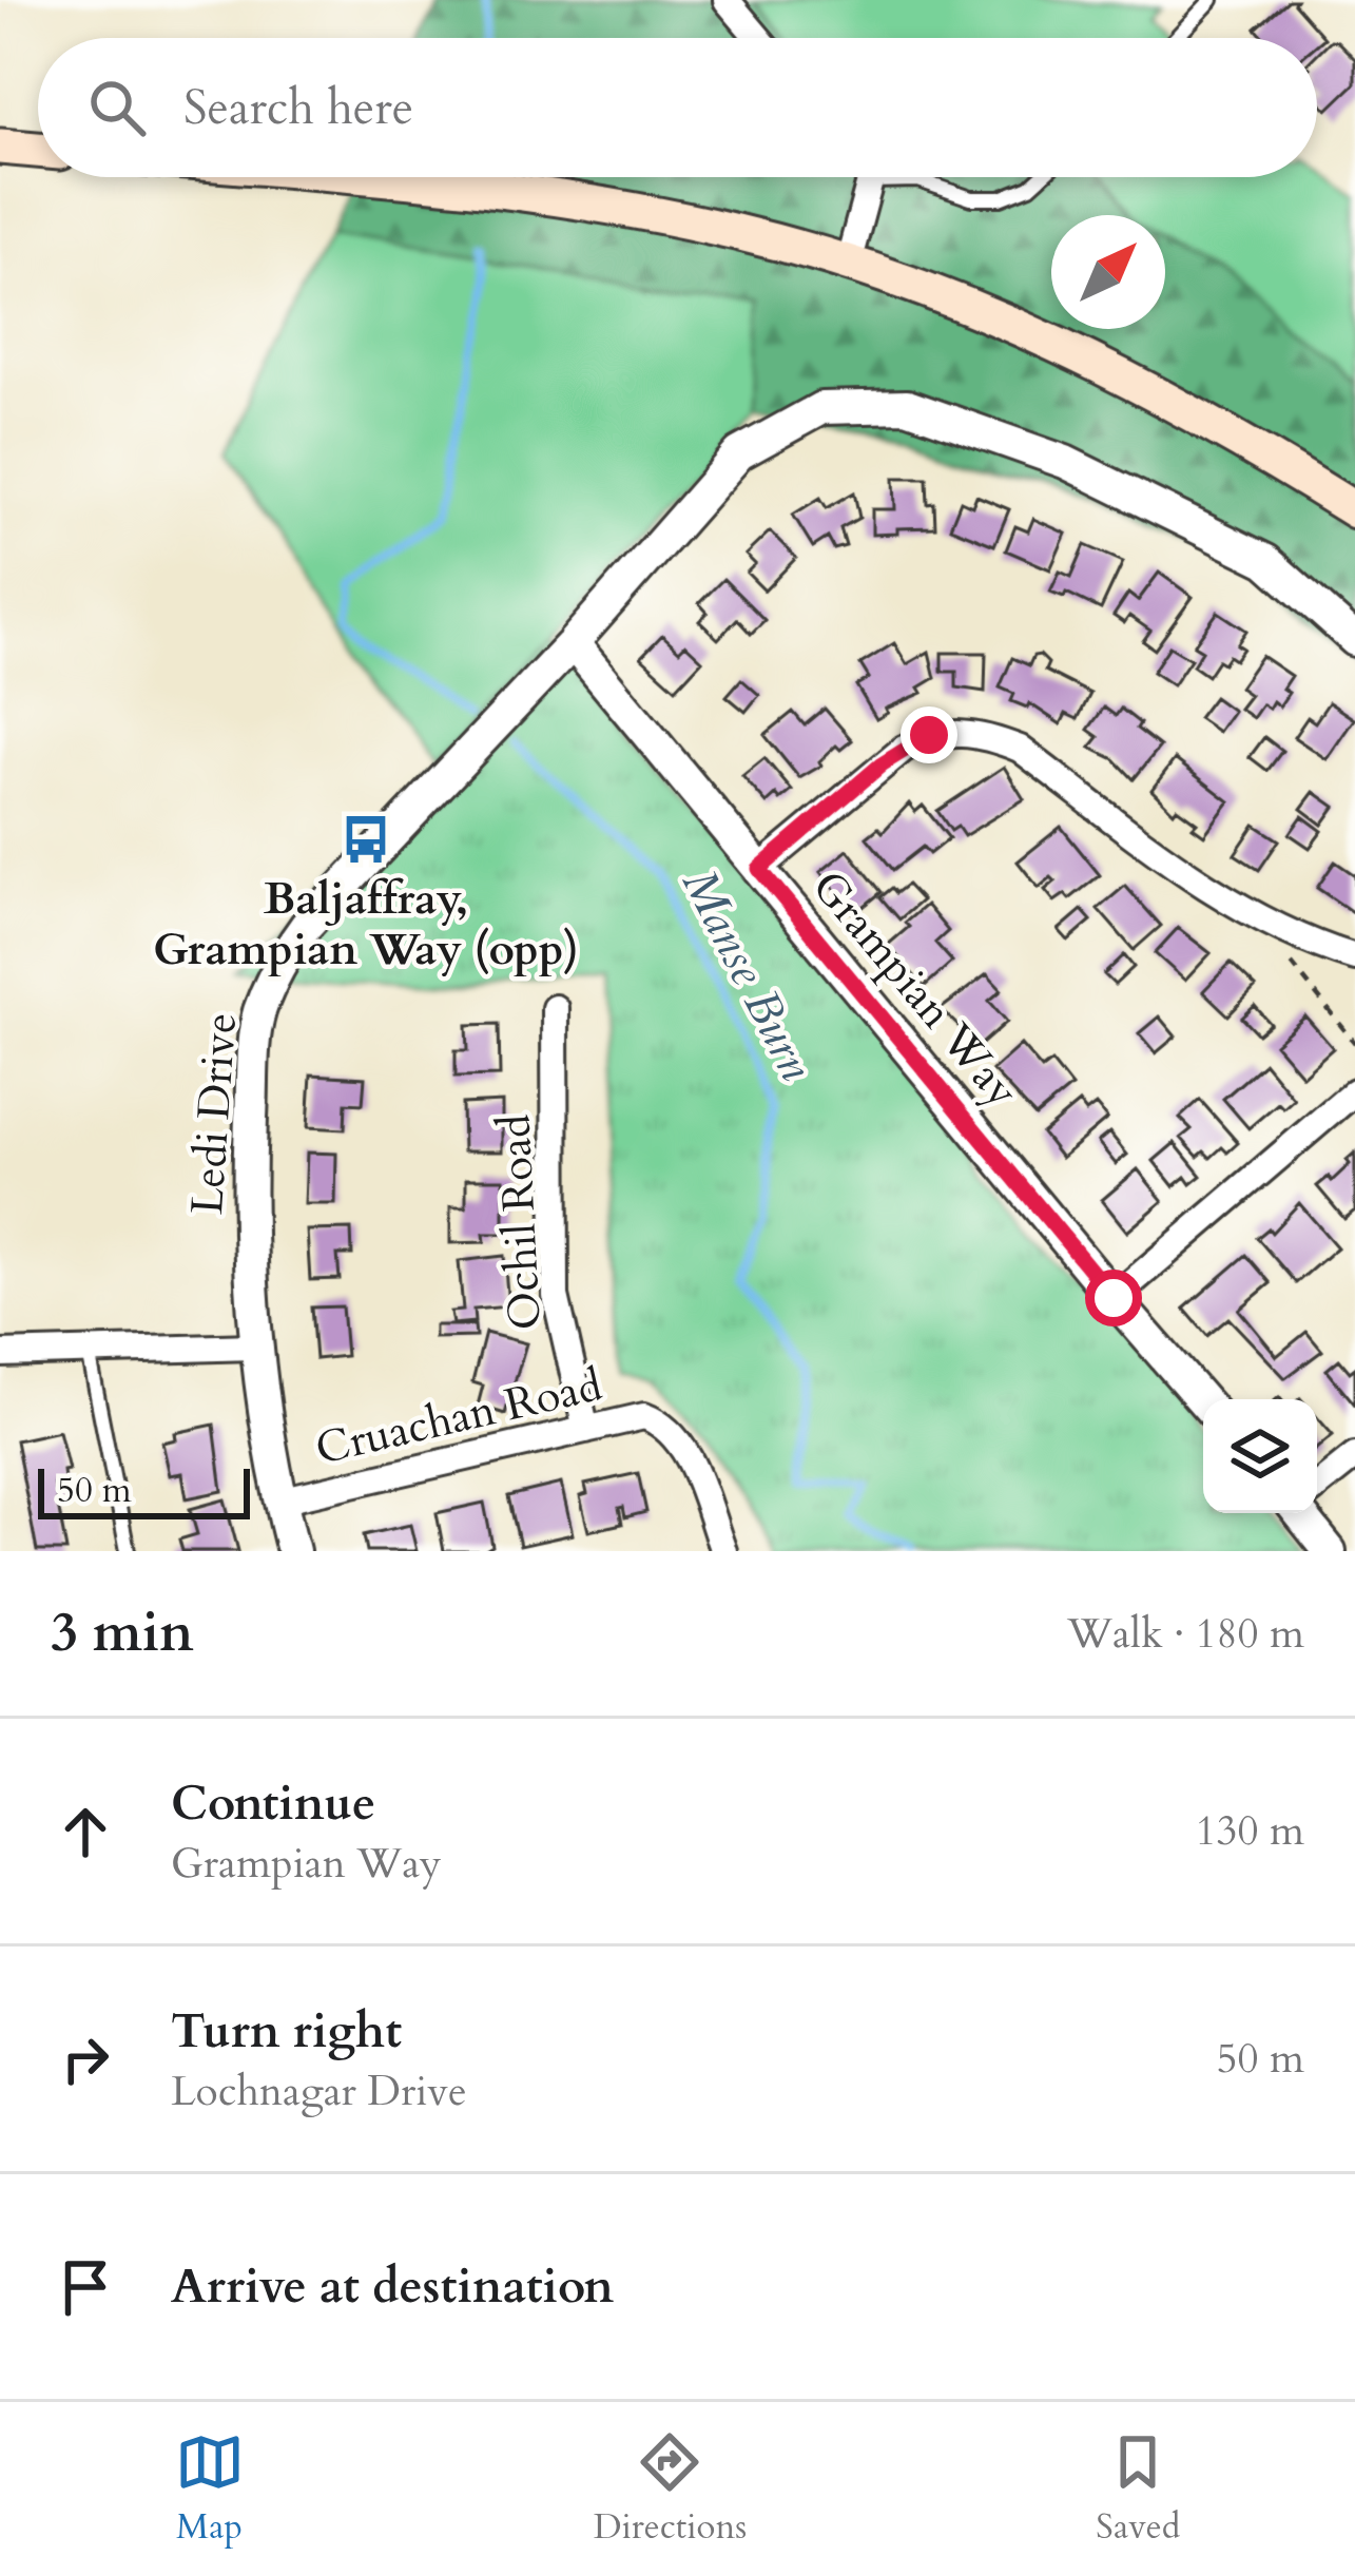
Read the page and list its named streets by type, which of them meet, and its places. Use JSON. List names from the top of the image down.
{
  "streets": {
    "street": [
      "Grampian Way",
      "Ledi Drive",
      "Ochil Road",
      "Cruachan Road"
    ]
  },
  "crossings": [
    ["Grampian Way", "Ledi Drive"],
    ["Ledi Drive", "Cruachan Road"],
    ["Ochil Road", "Cruachan Road"]
  ],
  "water": ["Manse Burn"],
  "places": {
    "bus stop": ["Baljaffray, Grampian Way (opp)"]
  },
  "scale_bar": "50 m",
  "north": "top right",
  "page": {
    "search": "Search here",
    "scale": "50 m",
    "heading": ["3 min", "Walk · 180 m"],
    "list": [
      ["Continue", "Grampian Way", "130 m"],
      ["Turn right", "Lochnagar Drive", "50 m"],
      "Arrive at destination"
    ],
    "nav": ["Map", "Directions", "Saved"]
  }
}
